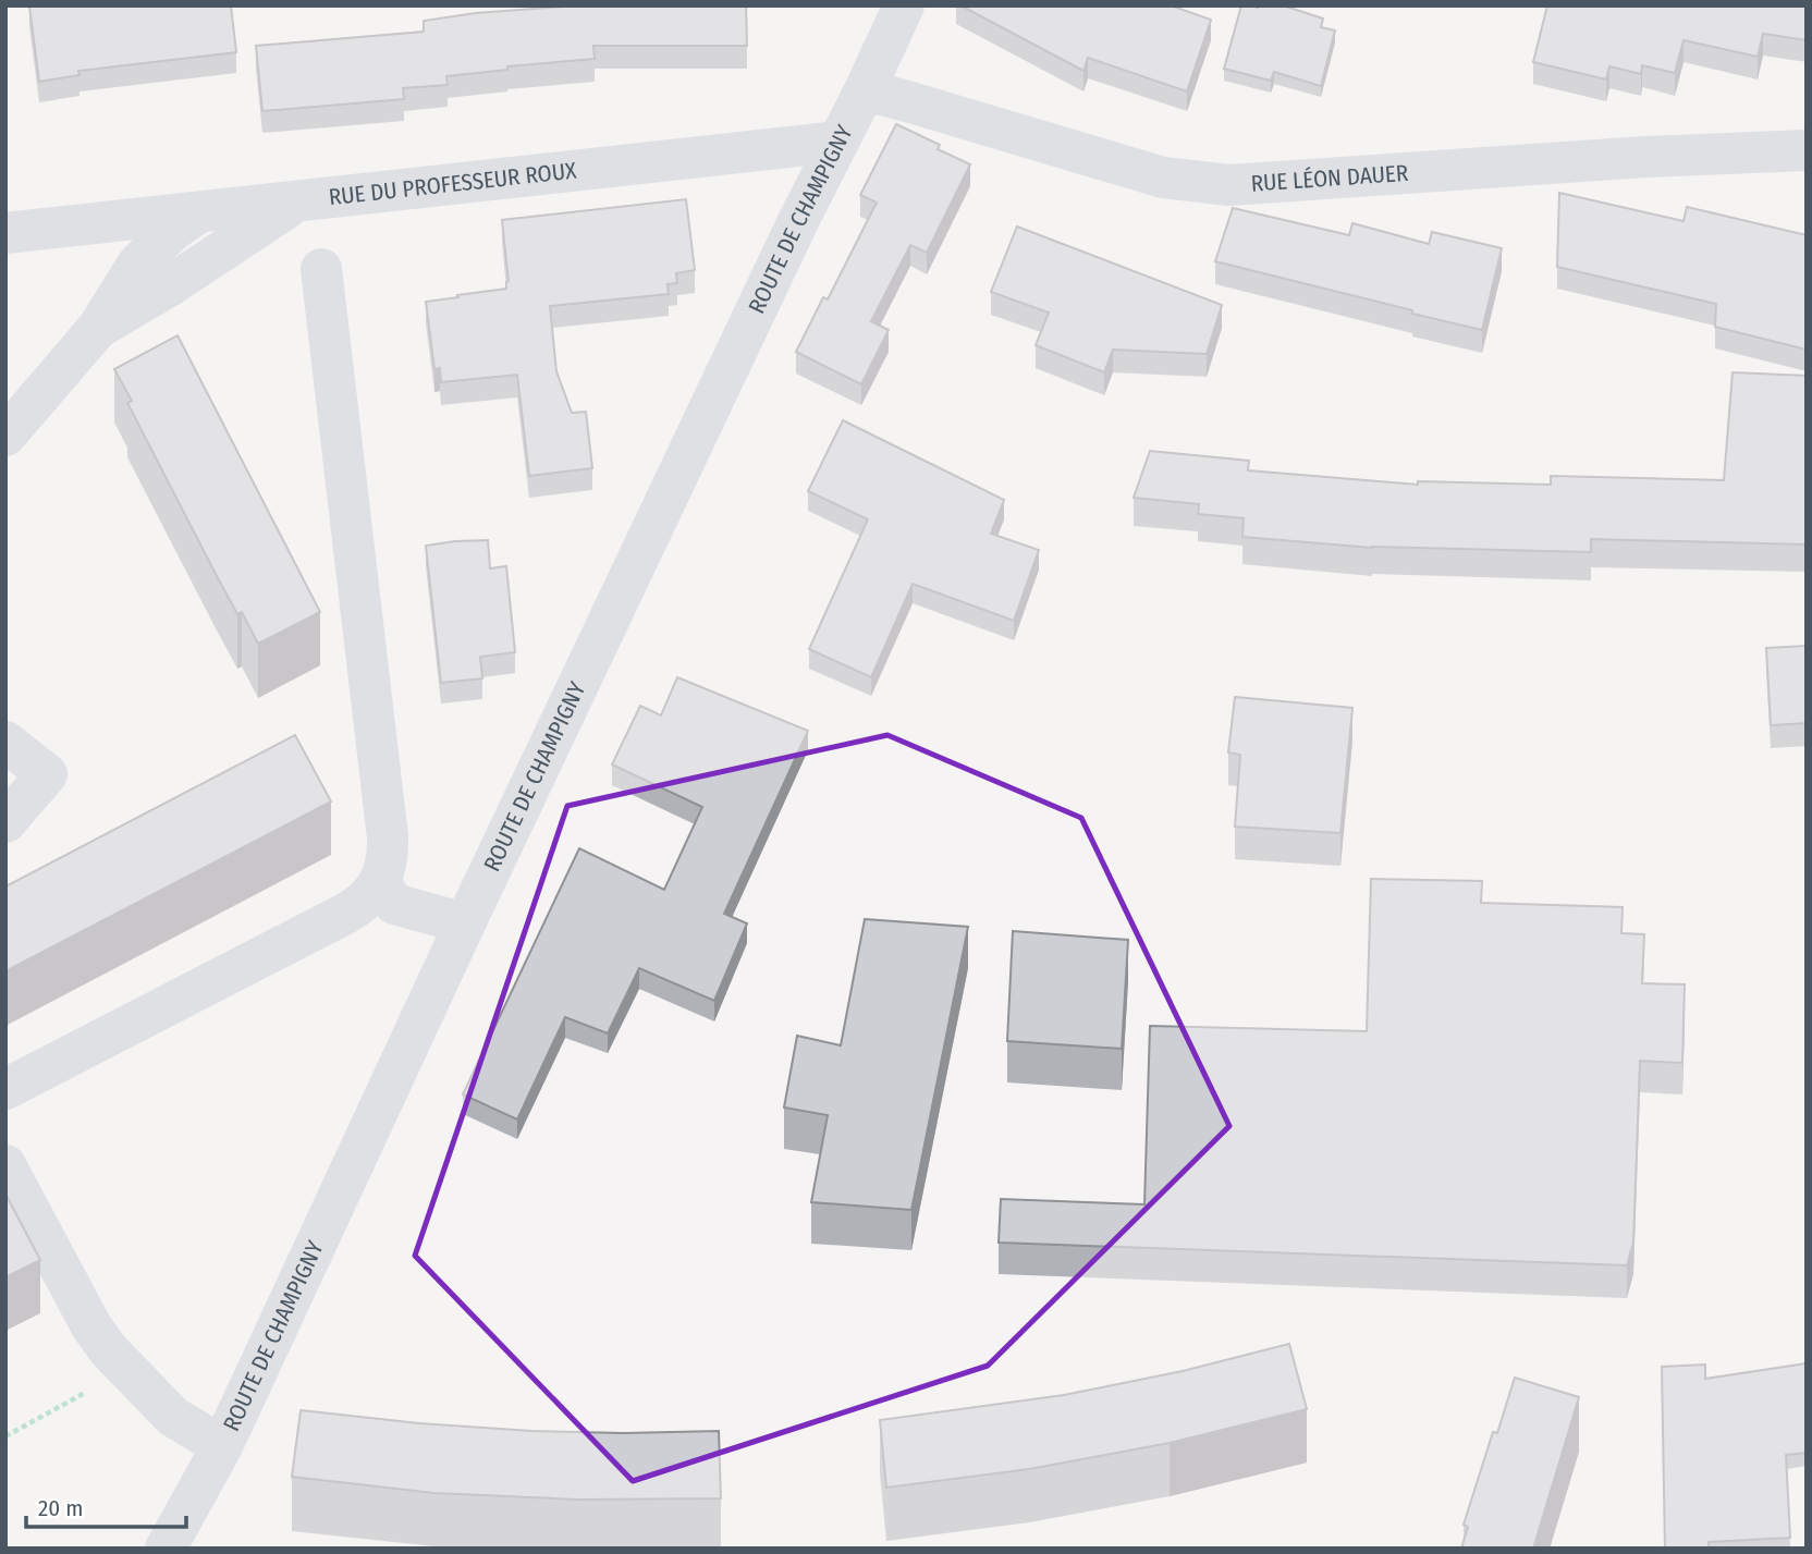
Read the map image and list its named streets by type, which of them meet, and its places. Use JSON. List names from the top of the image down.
{
  "streets": {
    "street": ["RUE LÉON DAUER", "RUE DU PROFESSEUR ROUX", "ROUTE DE CHAMPIGNY"]
  },
  "crossings": [
    ["RUE LÉON DAUER", "ROUTE DE CHAMPIGNY"],
    ["RUE DU PROFESSEUR ROUX", "ROUTE DE CHAMPIGNY"]
  ],
  "scale_bar": "20 m"
}
